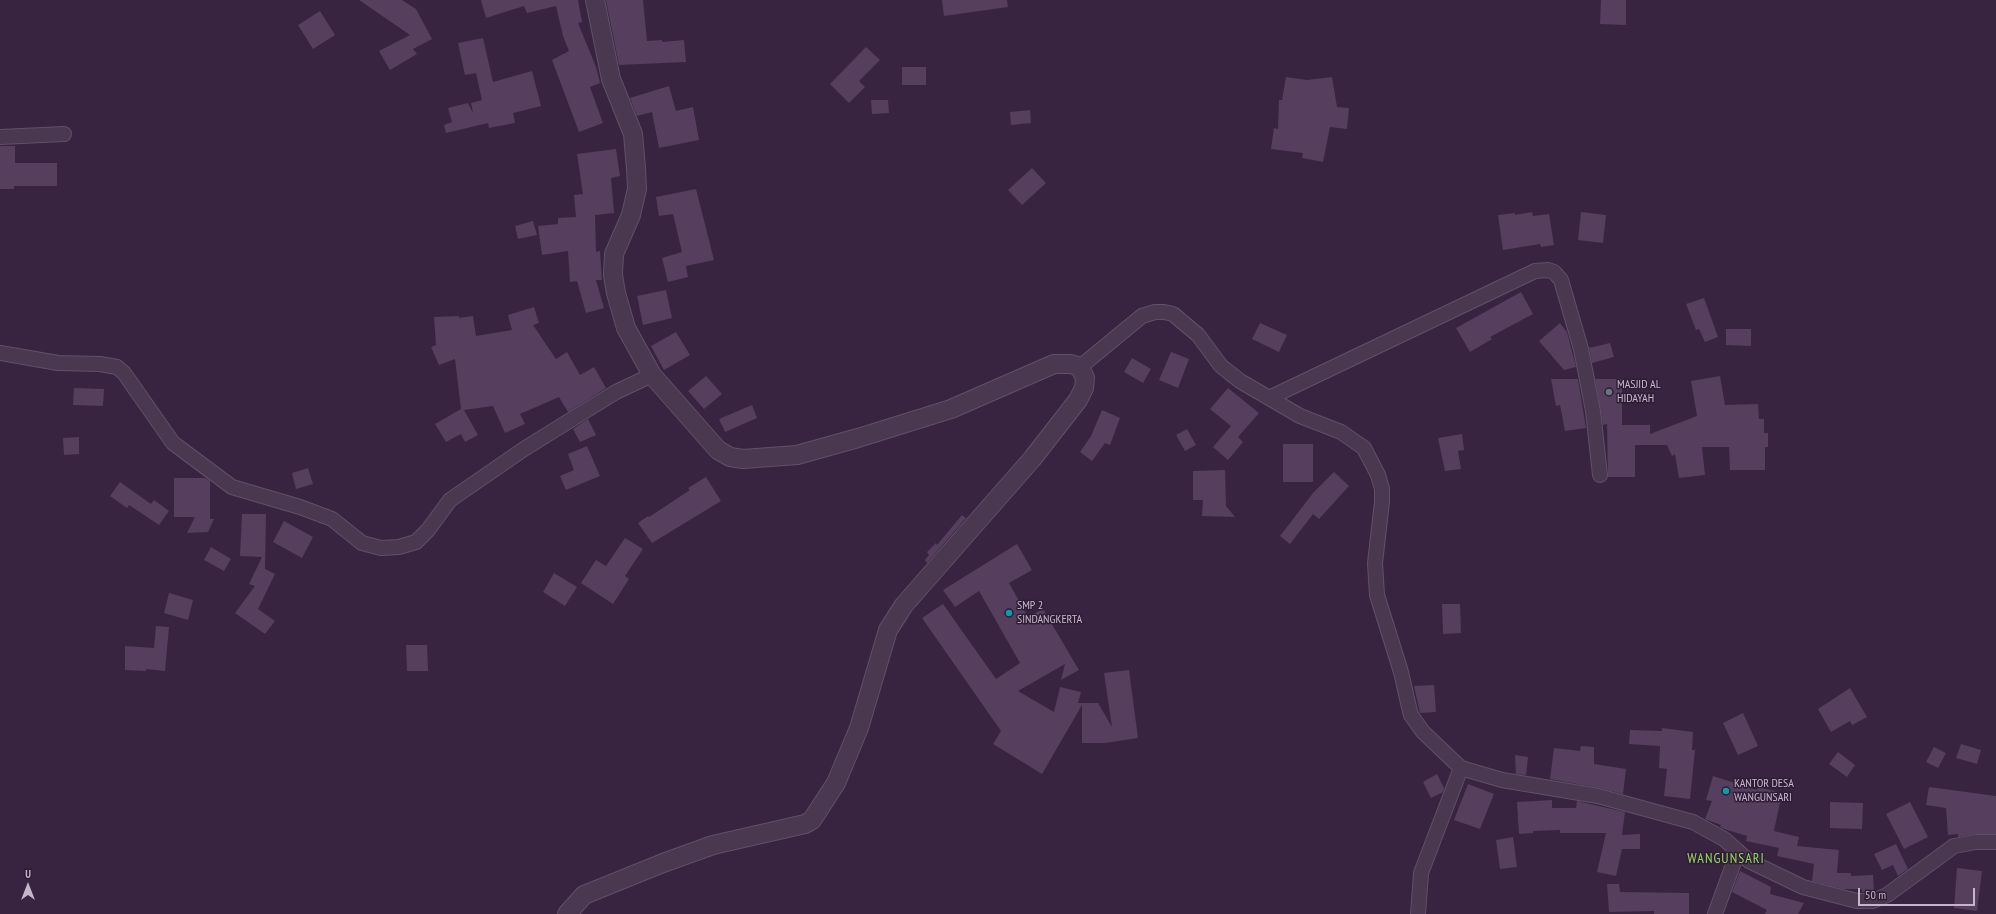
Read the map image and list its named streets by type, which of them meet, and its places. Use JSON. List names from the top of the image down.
{
  "districts": ["WANGUNSARI"],
  "places": ["MASJID AL HIDAYAH", "SMP 2 SINDANGKERTA", "KANTOR DESA WANGUNSARI"],
  "scale_bar": "50 m",
  "north": "top"
}
